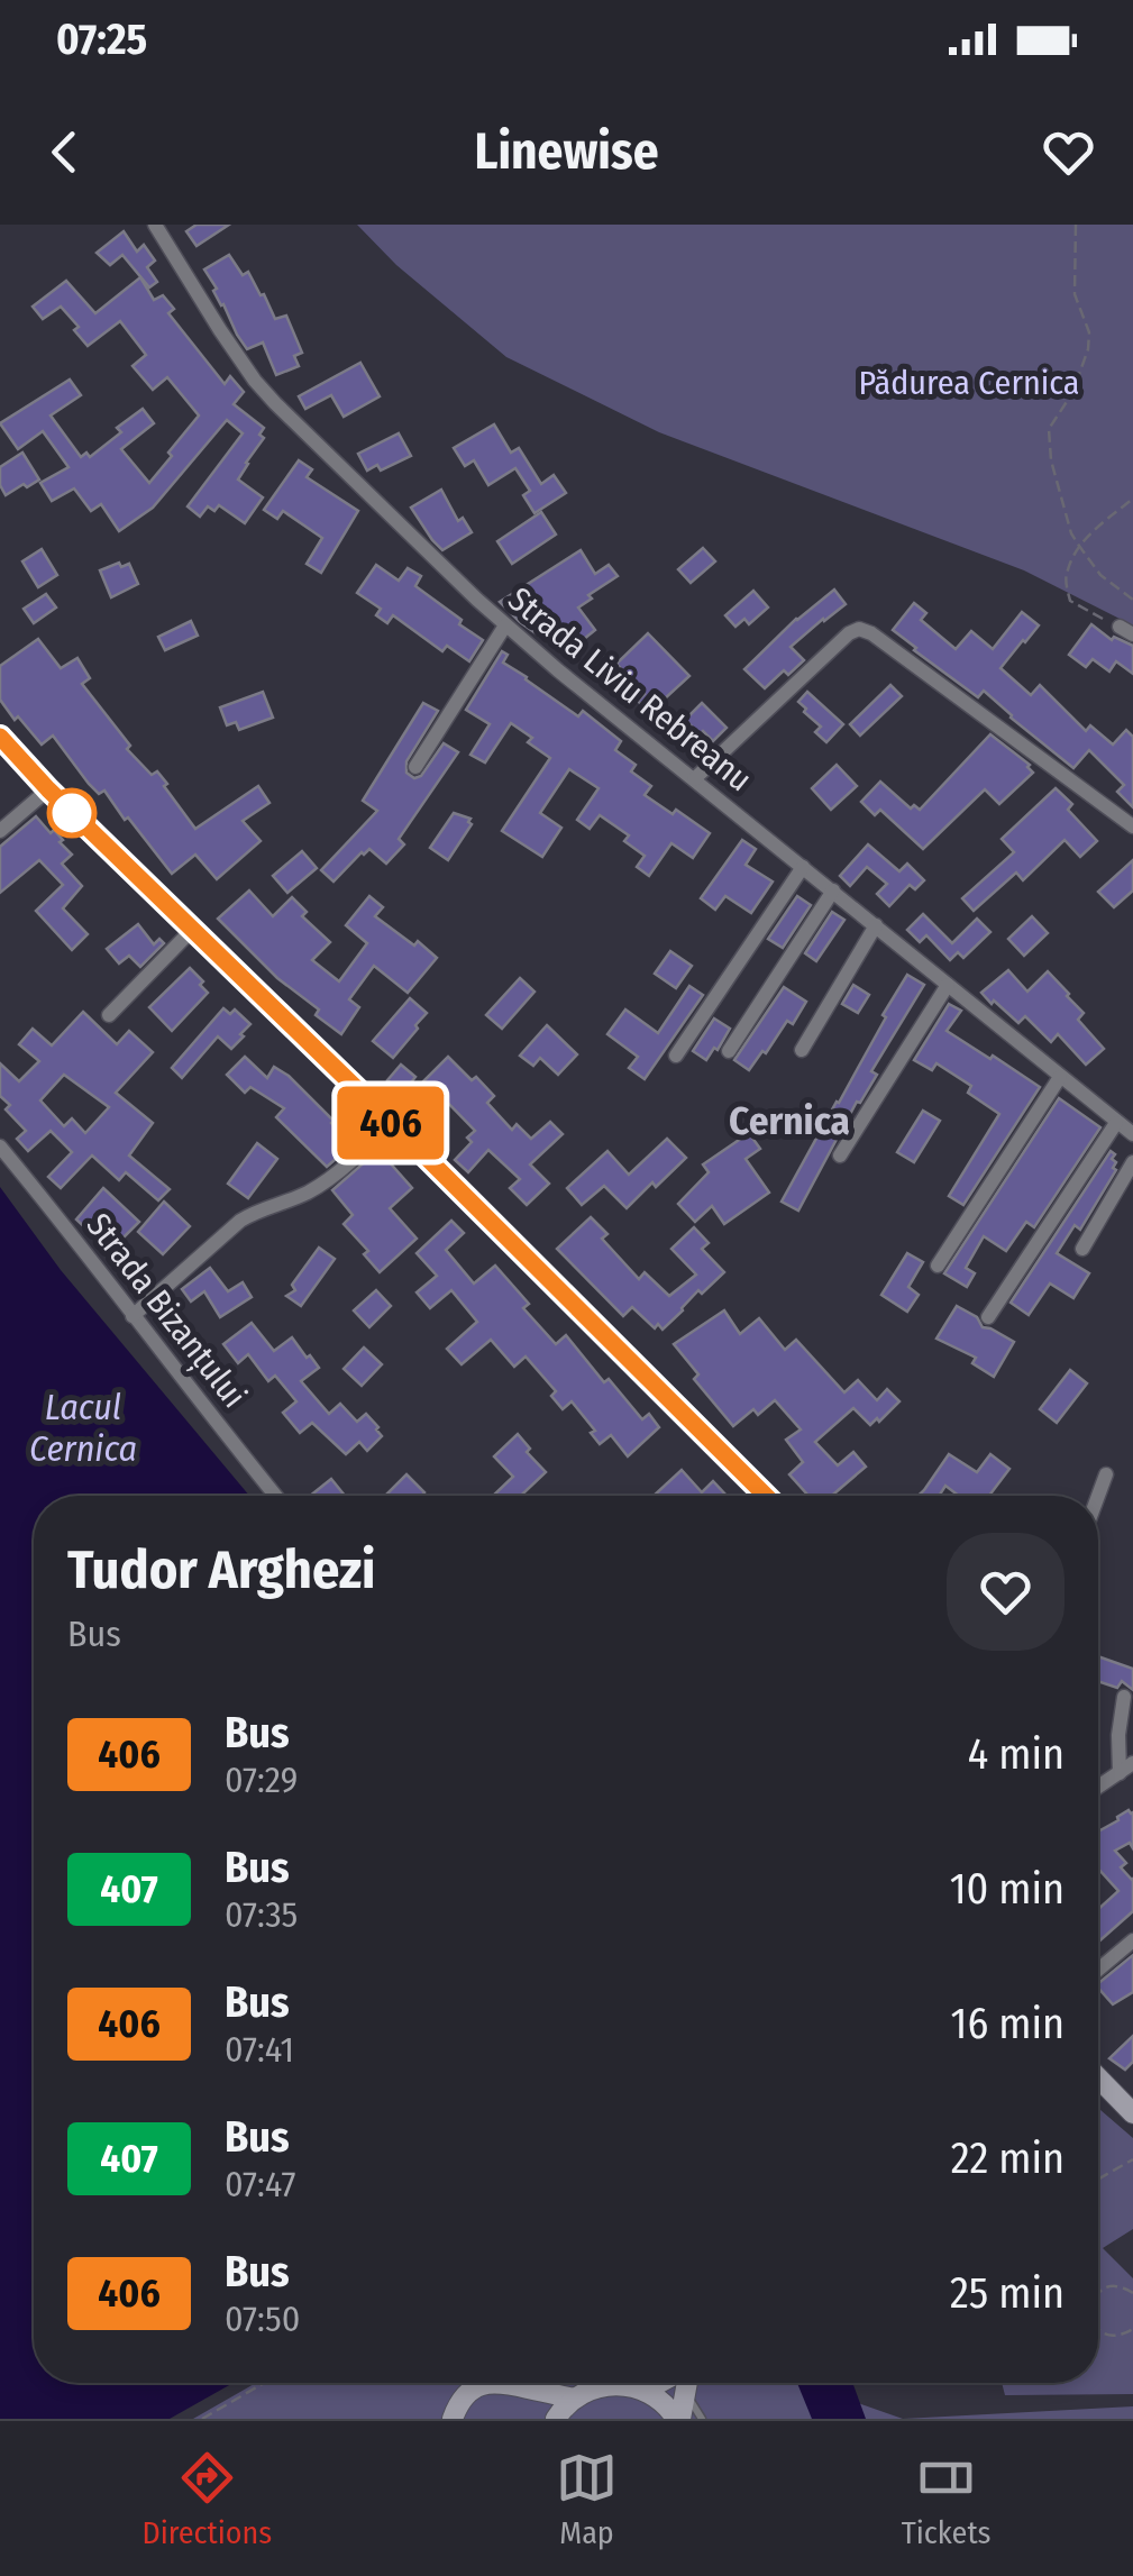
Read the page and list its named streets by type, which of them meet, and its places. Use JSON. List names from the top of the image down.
{
  "streets": {
    "street": ["Strada Liviu Rebreanu", "Strada Bizanțului"]
  },
  "districts": ["Cernica"],
  "water": ["Lacul Cernica"],
  "parks": ["Pădurea Cernica"],
  "lines": ["bus line 406"],
  "page": {
    "status": "07:25",
    "header": "Linewise",
    "on_map": "406",
    "heading": ["Tudor Arghezi", "Bus"],
    "list": [
      {
        "mark": "406",
        "name": "Bus",
        "note": "07:29",
        "value": "4 min"
      },
      {
        "mark": "407",
        "name": "Bus",
        "note": "07:35",
        "value": "10 min"
      },
      {
        "mark": "406",
        "name": "Bus",
        "note": "07:41",
        "value": "16 min"
      },
      {
        "mark": "407",
        "name": "Bus",
        "note": "07:47",
        "value": "22 min"
      },
      {
        "mark": "406",
        "name": "Bus",
        "note": "07:50",
        "value": "25 min"
      }
    ],
    "tabs": ["Directions", "Map", "Tickets"]
  }
}
